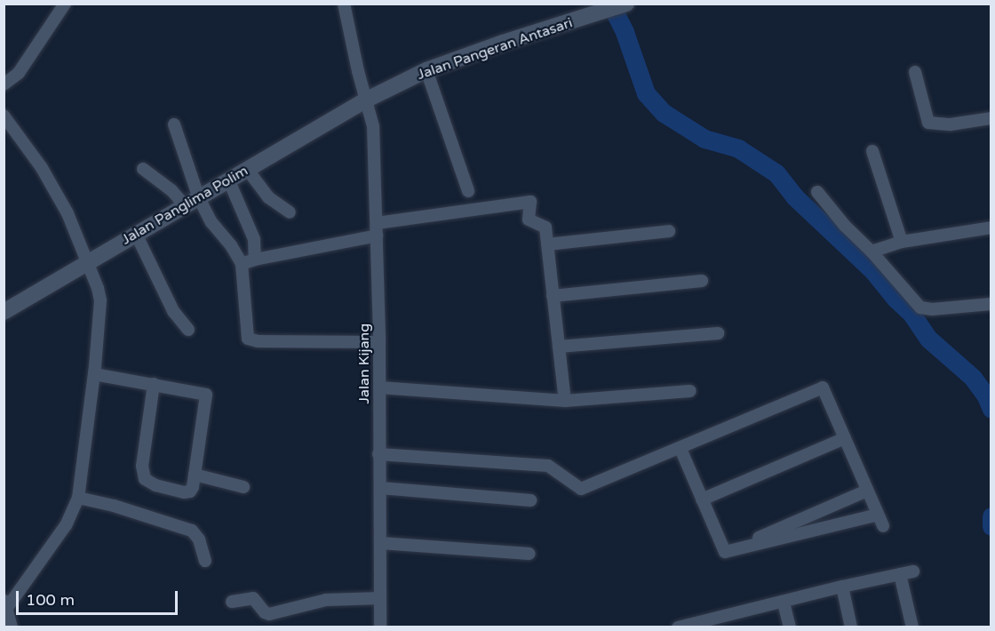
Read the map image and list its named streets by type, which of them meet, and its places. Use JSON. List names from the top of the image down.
{
  "streets": {
    "street": ["Jalan Pangeran Antasari", "Jalan Panglima Polim", "Jalan Kijang"]
  },
  "crossings": [
    ["Jalan Pangeran Antasari", "Jalan Panglima Polim"],
    ["Jalan Pangeran Antasari", "Jalan Kijang"],
    ["Jalan Panglima Polim", "Jalan Kijang"]
  ],
  "scale_bar": "100 m"
}
